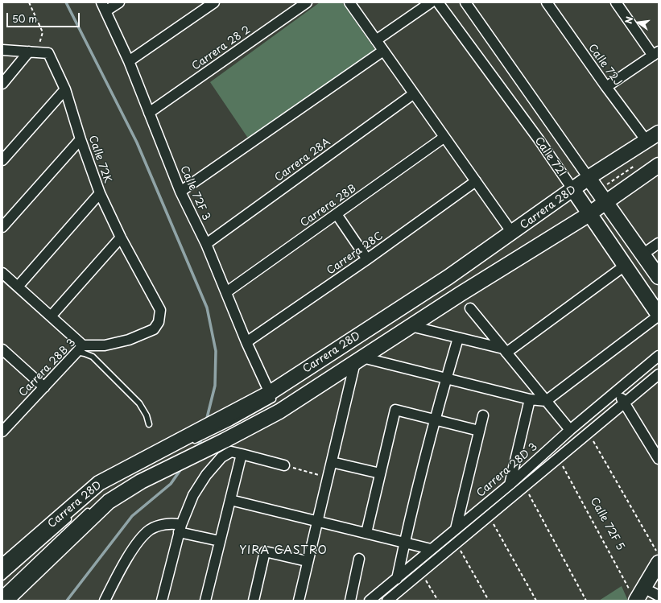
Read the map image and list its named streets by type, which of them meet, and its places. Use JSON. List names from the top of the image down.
{
  "streets": {
    "street": [
      "Carrera 28 2",
      "Calle 72J",
      "Calle 72I",
      "Calle 72K",
      "Carrera 28A",
      "Calle 72F 3",
      "Carrera 28B",
      "Carrera 28D",
      "Carrera 28C",
      "Carrera 28B 3",
      "Carrera 28D 3"
    ],
    "path": ["Calle 72F 5"]
  },
  "crossings": [
    ["Carrera 28 2", "Calle 72F 3"],
    ["Calle 72J", "Carrera 28D"],
    ["Calle 72I", "Carrera 28D"],
    ["Calle 72K", "Carrera 28B 3"],
    ["Carrera 28A", "Calle 72F 3"],
    ["Calle 72F 3", "Carrera 28B"],
    ["Calle 72F 3", "Carrera 28D"],
    ["Calle 72F 3", "Carrera 28C"]
  ],
  "districts": ["YIRA CASTRO"],
  "scale_bar": "50 m",
  "north": "left"
}
